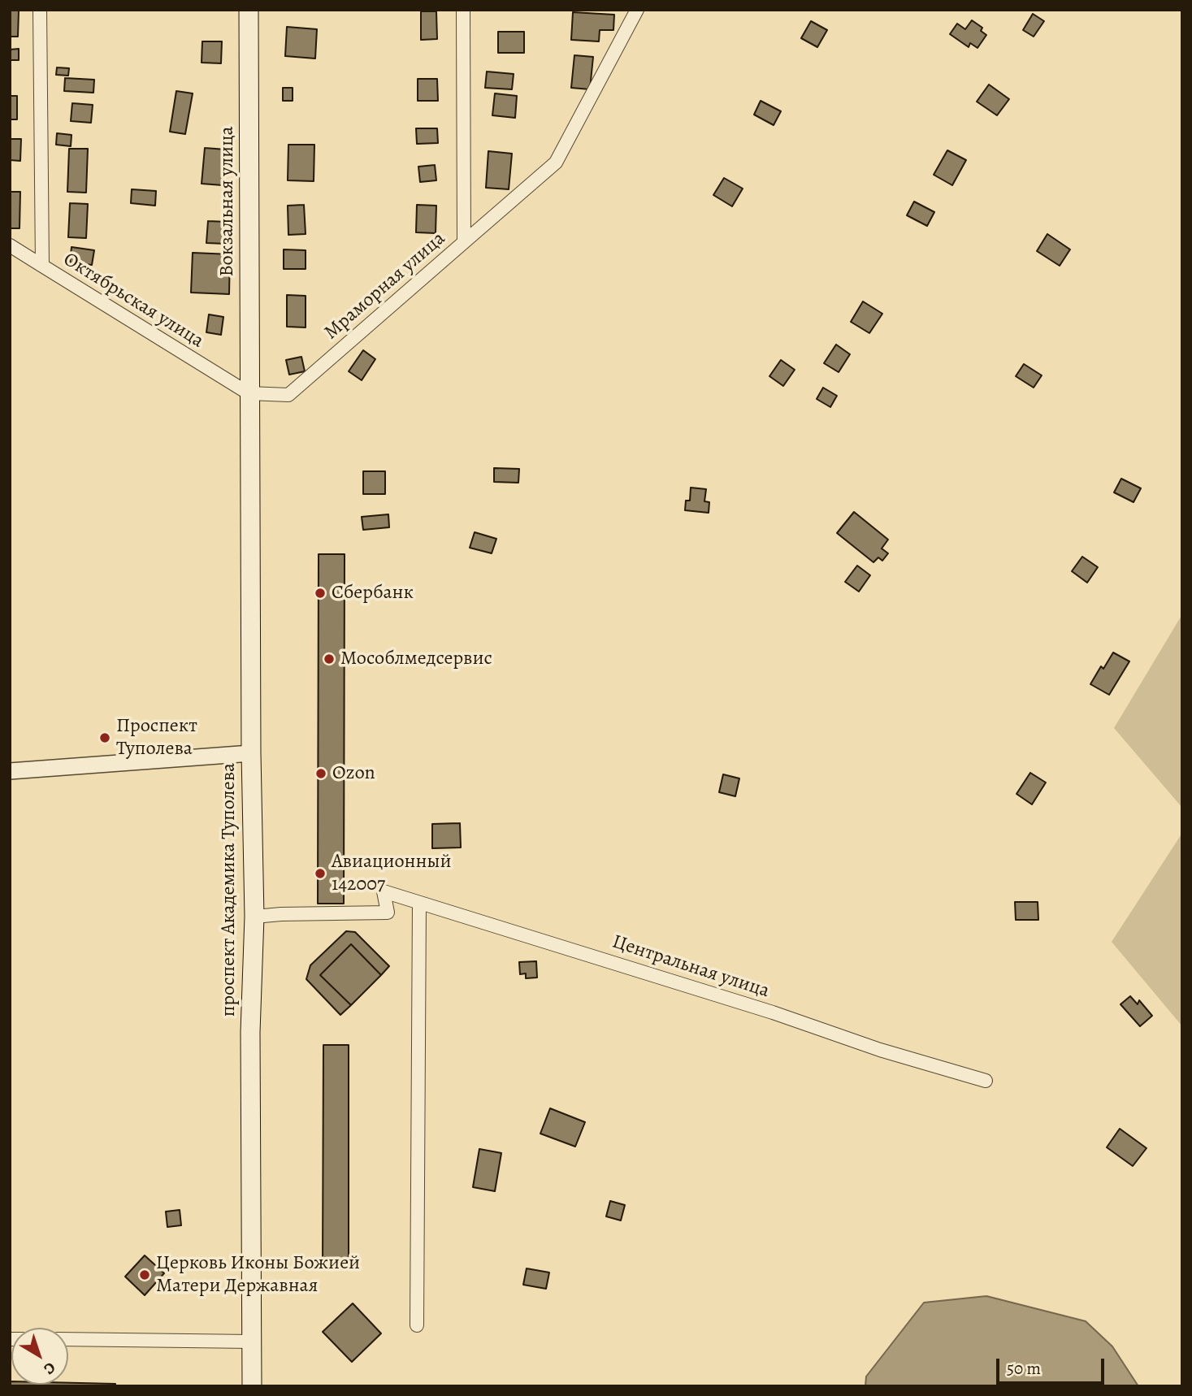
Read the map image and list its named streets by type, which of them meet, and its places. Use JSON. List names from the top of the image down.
{
  "streets": {
    "main road": ["Вокзальная улица", "проспект Академика Туполева"],
    "street": ["Мраморная улица", "Октябрьская улица", "Центральная улица"]
  },
  "crossings": [
    ["Вокзальная улица", "Мраморная улица"],
    ["Вокзальная улица", "Октябрьская улица"],
    ["Вокзальная улица", "проспект Академика Туполева"],
    ["Мраморная улица", "Октябрьская улица"],
    ["Мраморная улица", "проспект Академика Туполева"],
    ["Октябрьская улица", "проспект Академика Туполева"],
    ["проспект Академика Туполева", "Центральная улица"]
  ],
  "places": [
    "Сбербанк",
    "Мособлмедсервис",
    "Проспект Туполева",
    "Ozon",
    "Авиационный 142007",
    "Церковь Иконы Божией Матери Державная"
  ],
  "scale_bar": "50 m",
  "north": "bottom right"
}
